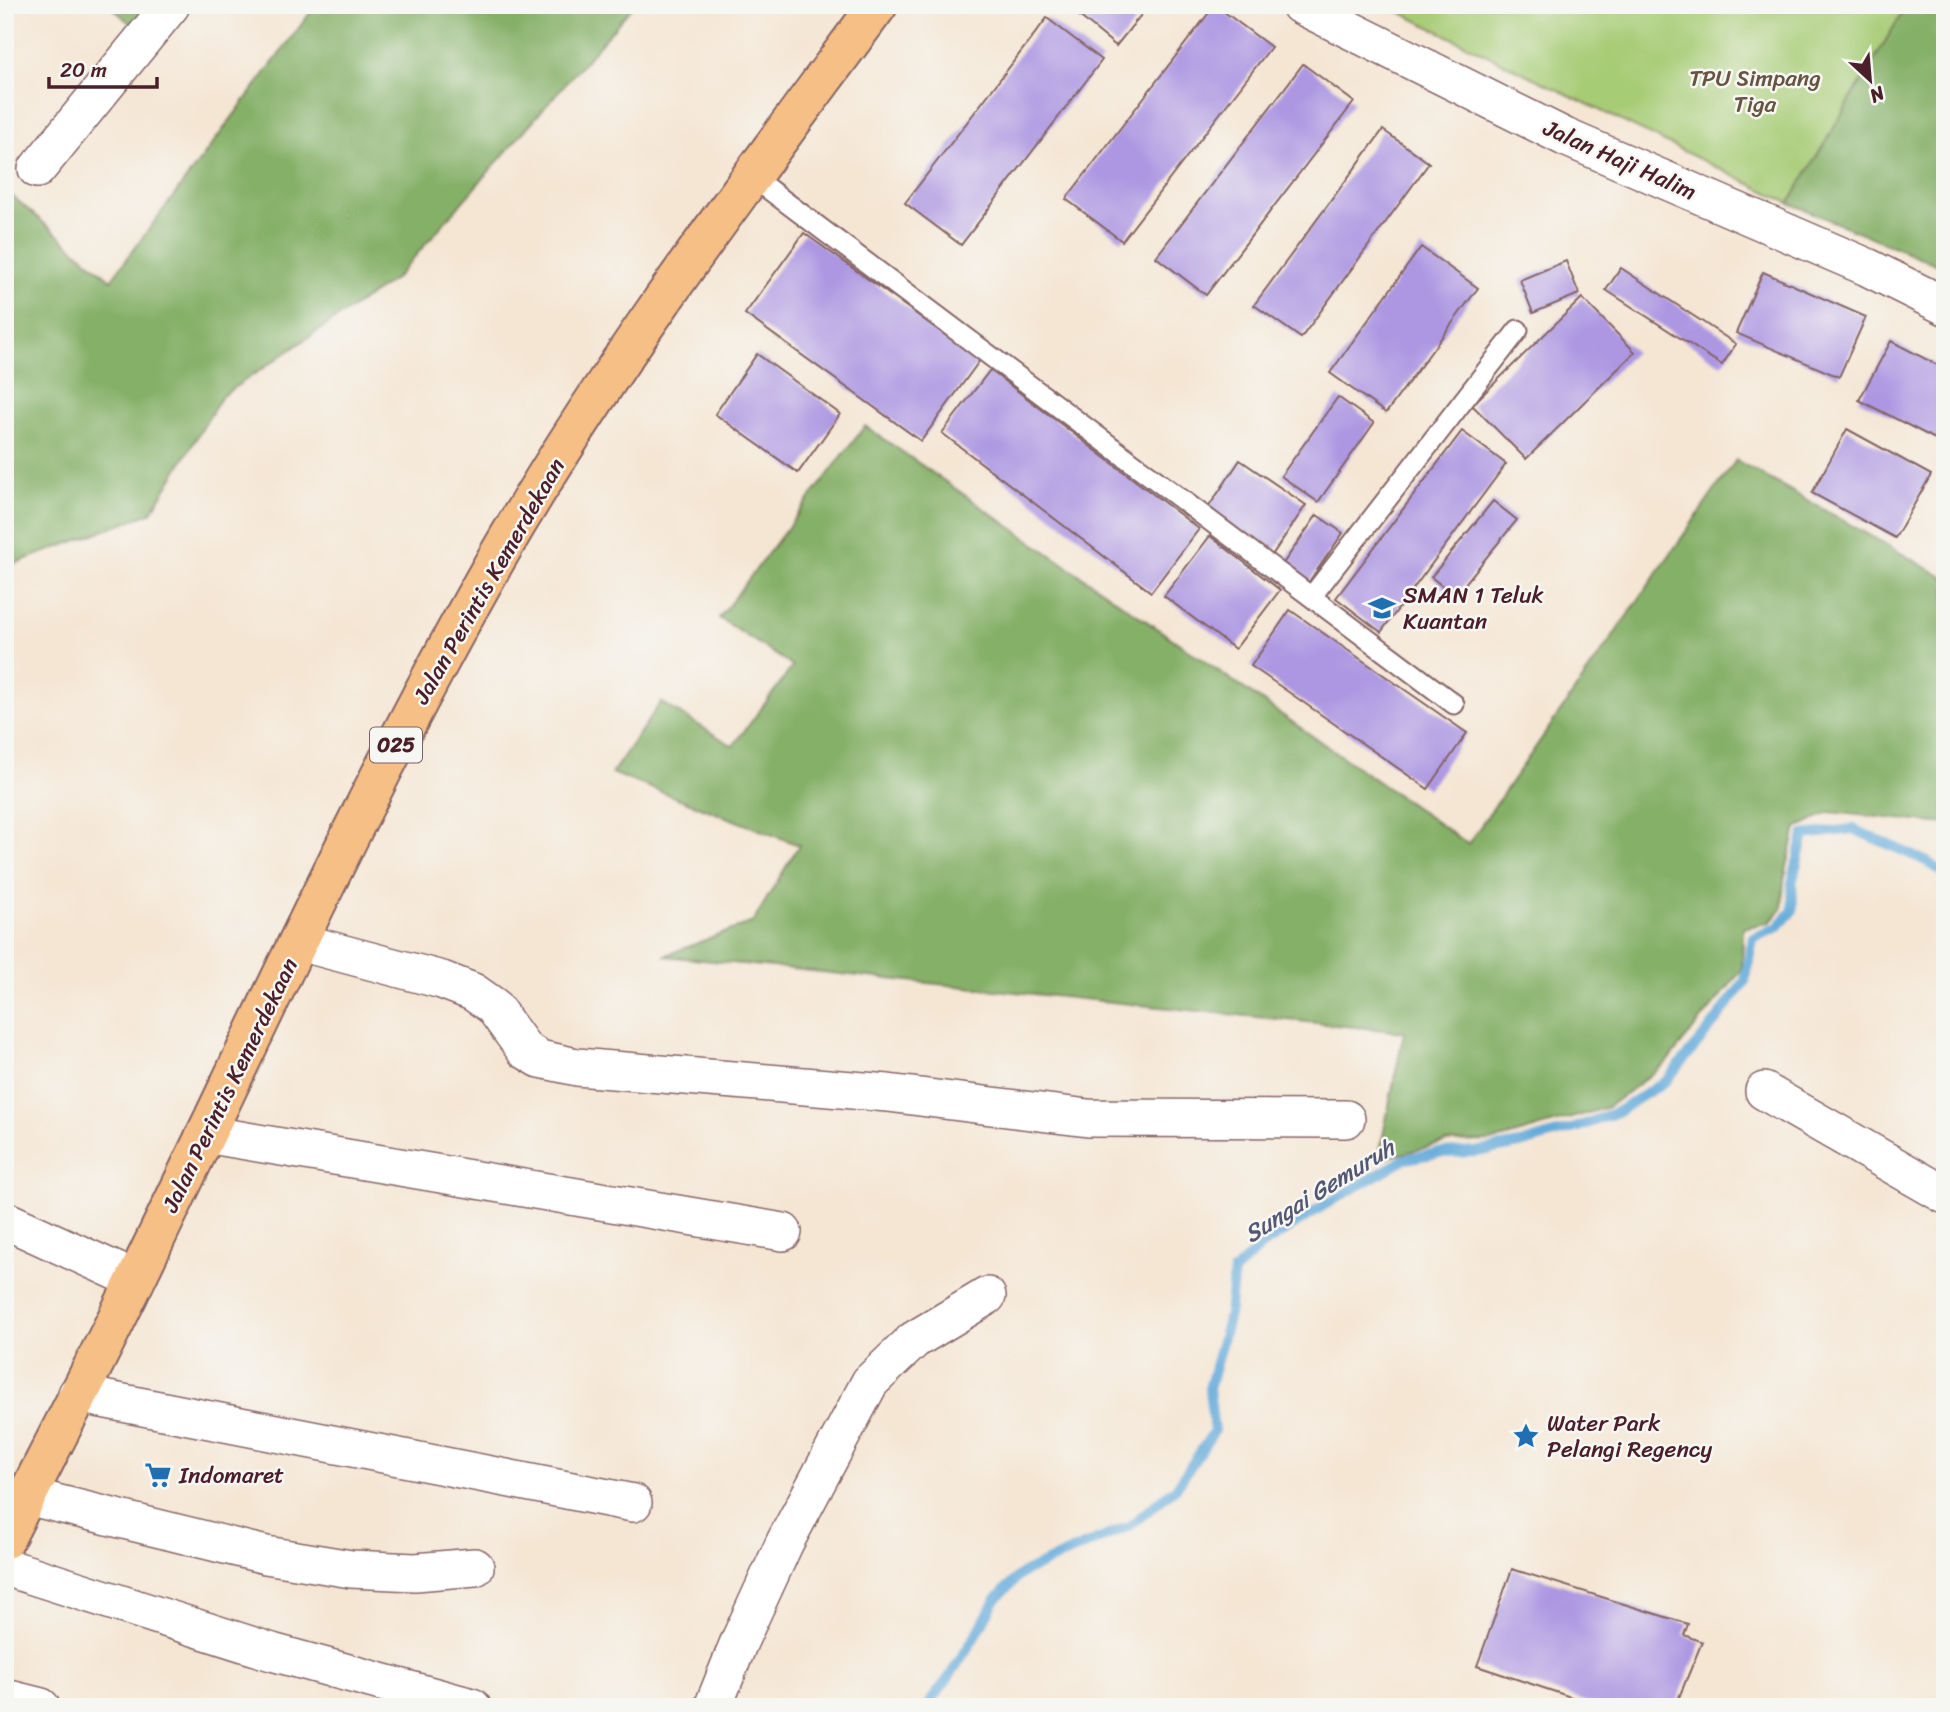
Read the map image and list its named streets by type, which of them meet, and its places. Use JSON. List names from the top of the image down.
{
  "streets": {
    "highway": ["Jalan Perintis Kemerdekaan", "025"],
    "street": ["Jalan Haji Halim"]
  },
  "water": ["Sungai Gemuruh"],
  "parks": ["TPU Simpang Tiga"],
  "places": {
    "school or university": ["SMAN 1 Teluk Kuantan"],
    "place": ["Water Park Pelangi Regency"],
    "supermarket": ["Indomaret"]
  },
  "scale_bar": "20 m",
  "north": "bottom right"
}
